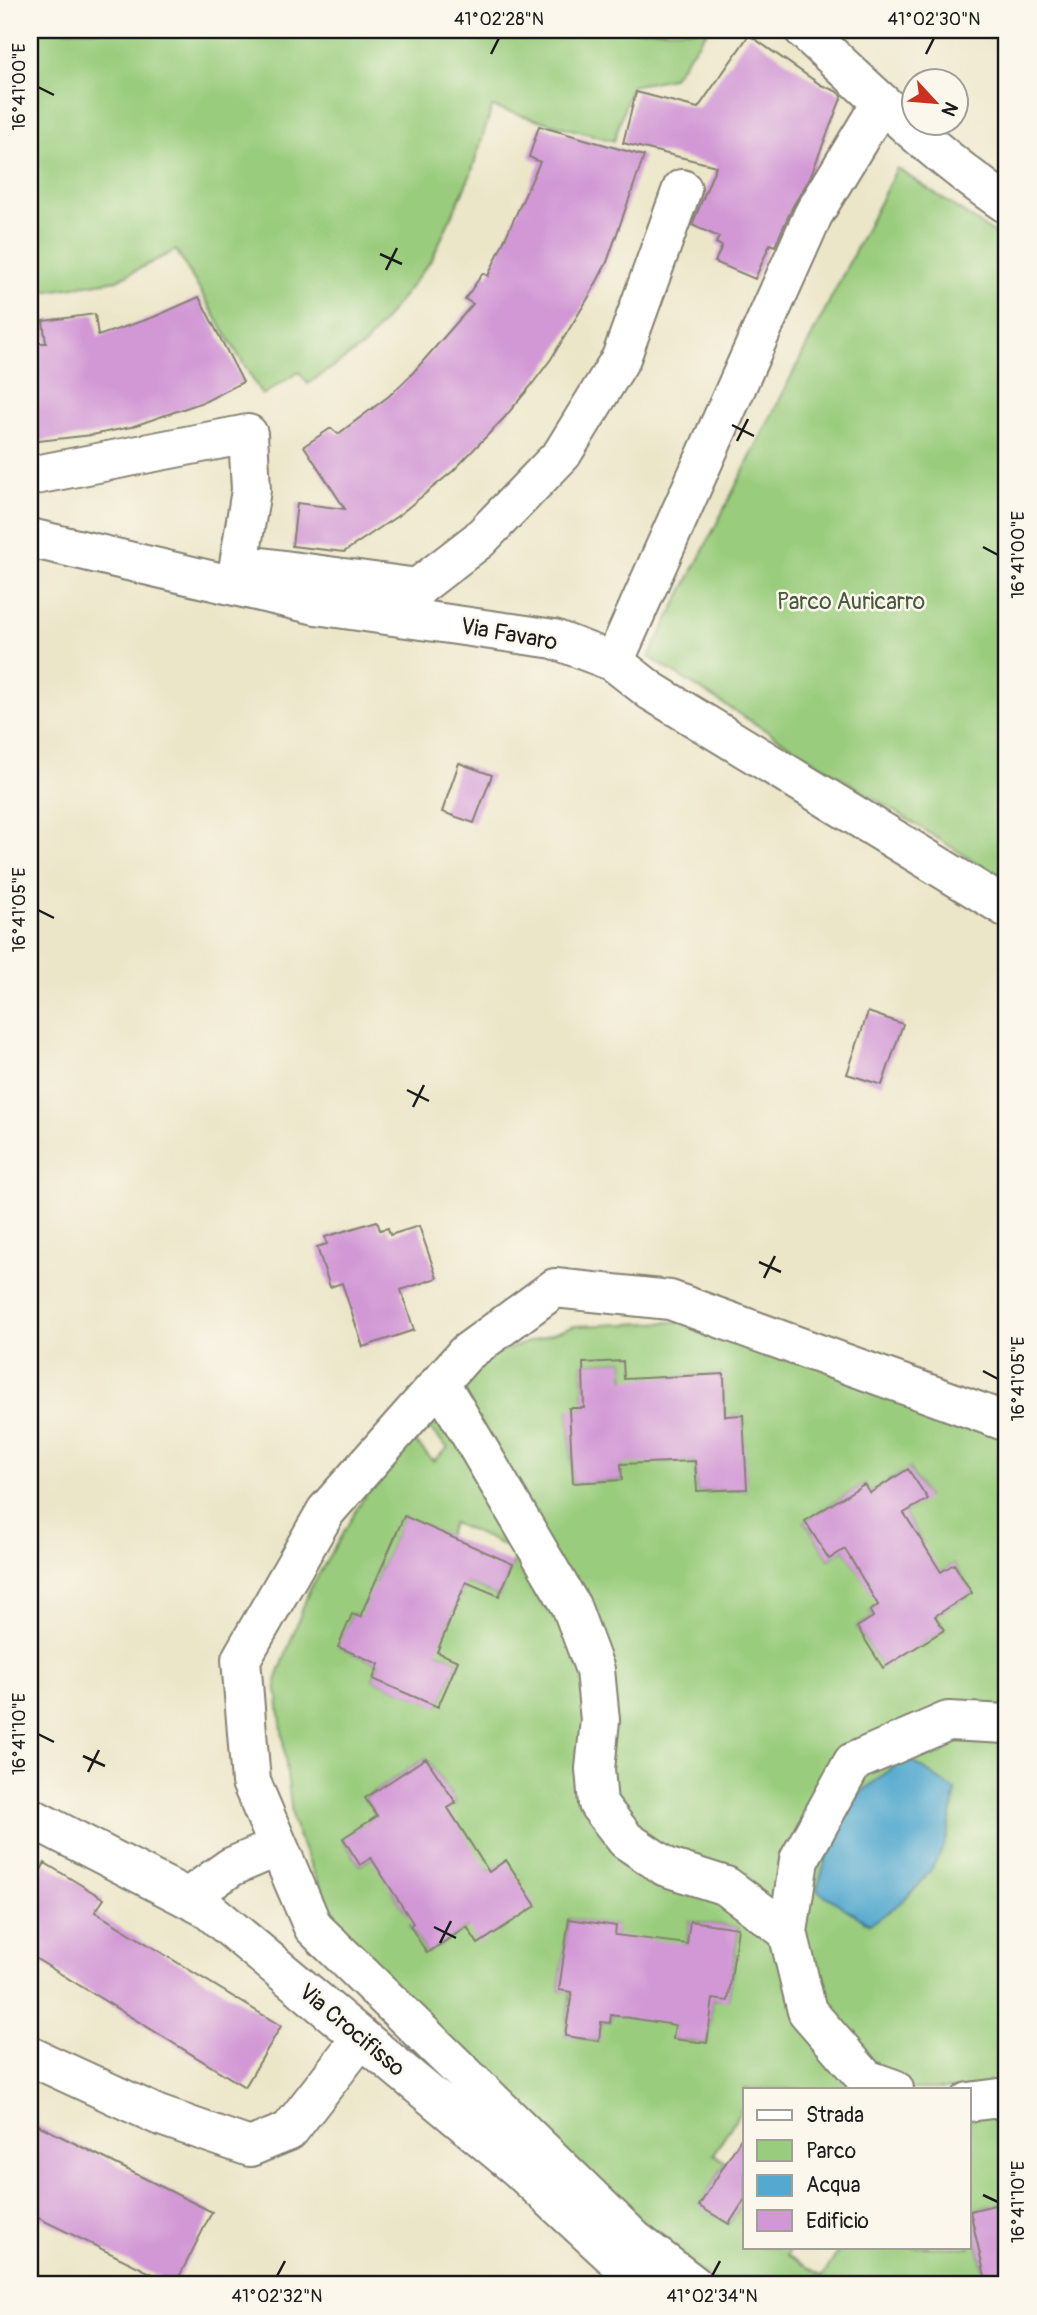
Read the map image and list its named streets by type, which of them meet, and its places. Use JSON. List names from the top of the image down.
{
  "streets": {
    "street": ["Via Favaro", "Via Crocifisso"]
  },
  "parks": ["Parco Auricarro"],
  "legend": [
    "Strada",
    "Parco",
    "Acqua",
    "Edificio"
  ],
  "north": "bottom right",
  "coordinates": [
    "41°02'28\"N",
    "41°02'30\"N",
    "16°41'00\"E",
    "16°41'05\"E",
    "16°41'10\"E",
    "41°02'32\"N",
    "41°02'34\"N"
  ]
}
